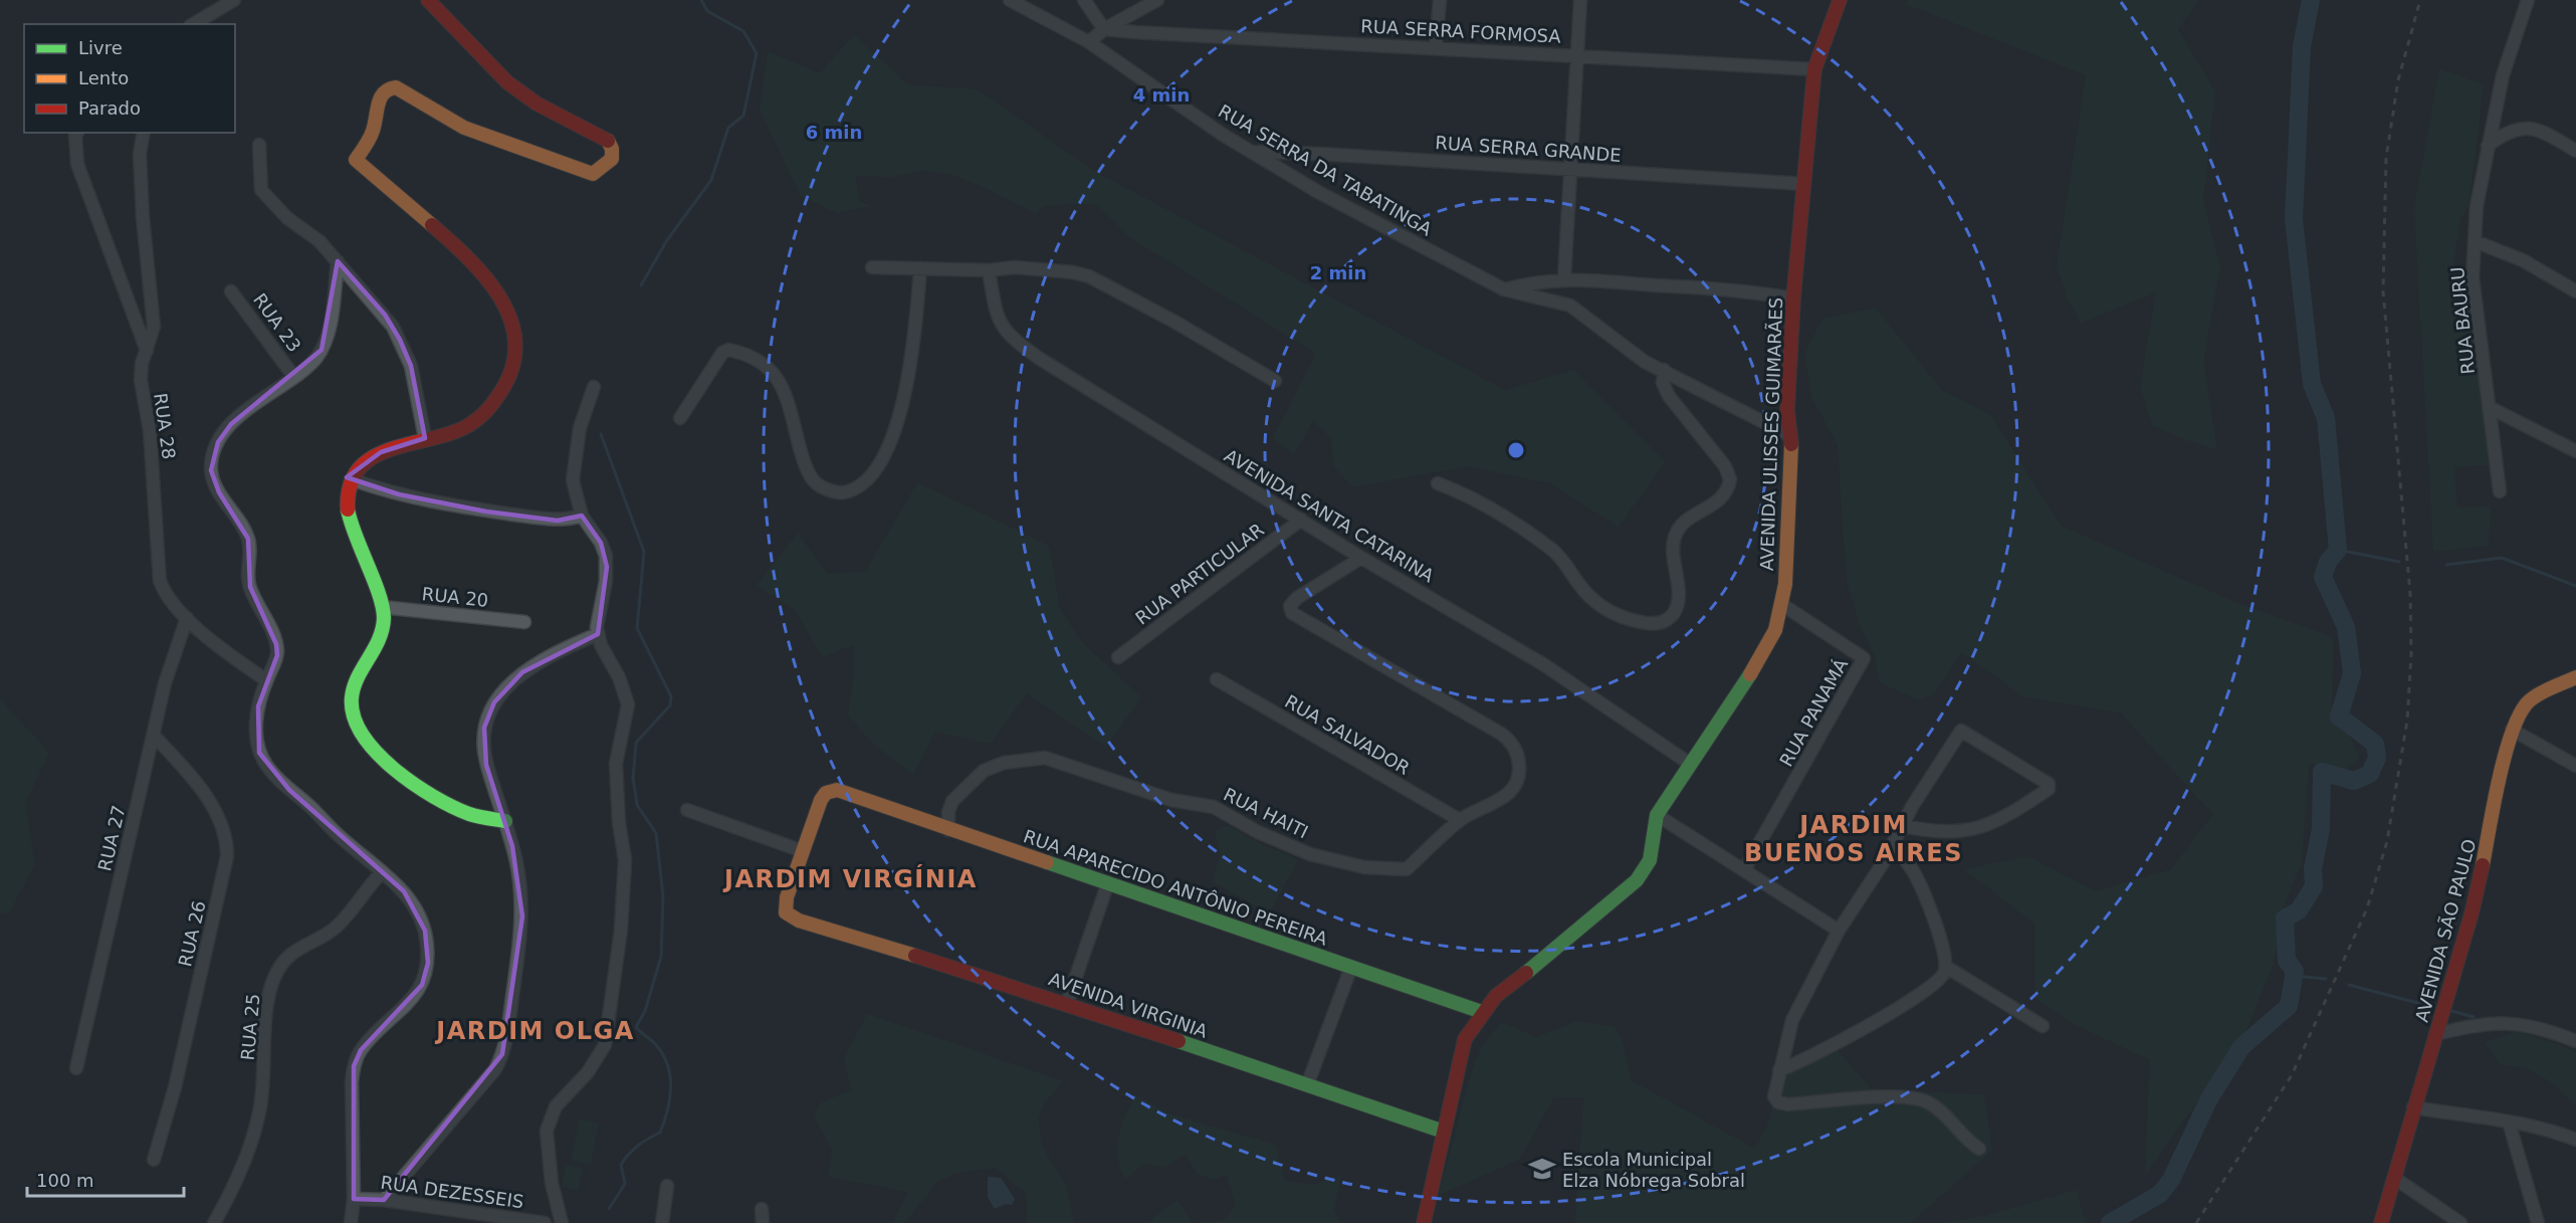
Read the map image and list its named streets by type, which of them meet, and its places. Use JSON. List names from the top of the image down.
{
  "streets": {
    "street": [
      "RUA SERRA FORMOSA",
      "RUA SERRA GRANDE",
      "RUA SERRA DA TABATINGA",
      "RUA BAURU",
      "RUA 23",
      "RUA 28",
      "AVENIDA ULISSES GUIMARÃES",
      "AVENIDA SANTA CATARINA",
      "RUA PARTICULAR",
      "RUA 20",
      "RUA PANAMÁ",
      "RUA SALVADOR",
      "RUA HAITI",
      "RUA 27",
      "RUA APARECIDO ANTÔNIO PEREIRA",
      "AVENIDA SÃO PAULO",
      "RUA 26",
      "AVENIDA VIRGINIA",
      "RUA 25",
      "RUA DEZESSEIS"
    ]
  },
  "crossings": [
    ["RUA SERRA FORMOSA", "AVENIDA ULISSES GUIMARÃES"],
    ["RUA SERRA GRANDE", "RUA SERRA DA TABATINGA"],
    ["RUA SERRA GRANDE", "AVENIDA ULISSES GUIMARÃES"],
    ["RUA SERRA DA TABATINGA", "AVENIDA ULISSES GUIMARÃES"],
    ["RUA 28", "RUA 27"],
    ["AVENIDA ULISSES GUIMARÃES", "AVENIDA SANTA CATARINA"],
    ["AVENIDA ULISSES GUIMARÃES", "RUA PANAMÁ"],
    ["AVENIDA ULISSES GUIMARÃES", "RUA APARECIDO ANTÔNIO PEREIRA"],
    ["AVENIDA ULISSES GUIMARÃES", "AVENIDA VIRGINIA"],
    ["AVENIDA SANTA CATARINA", "RUA PARTICULAR"],
    ["AVENIDA SANTA CATARINA", "RUA HAITI"],
    ["RUA SALVADOR", "RUA HAITI"],
    ["RUA HAITI", "RUA APARECIDO ANTÔNIO PEREIRA"],
    ["RUA 27", "RUA 26"],
    ["RUA APARECIDO ANTÔNIO PEREIRA", "AVENIDA VIRGINIA"]
  ],
  "districts": ["JARDIM BUENOS AIRES", "JARDIM VIRGÍNIA", "JARDIM OLGA"],
  "places": {
    "school or university": ["Escola Municipal Elza Nóbrega Sobral"]
  },
  "legend": ["Livre", "Lento", "Parado"],
  "scale_bar": "100 m",
  "rings": ["4 min", "6 min", "2 min"]
}
